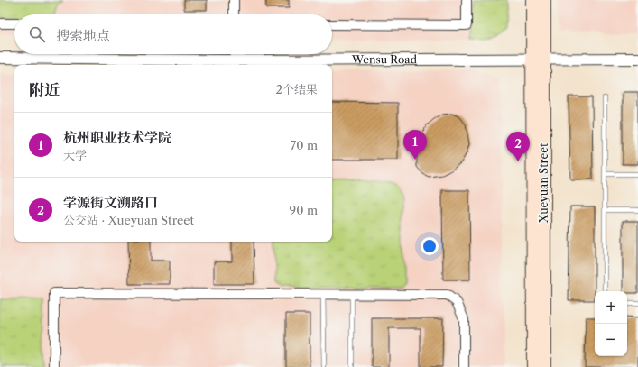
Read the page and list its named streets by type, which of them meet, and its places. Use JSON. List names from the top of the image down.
{
  "streets": {
    "main road": ["Xueyuan Street"],
    "street": ["Wensu Road"]
  },
  "crossings": [
    ["Wensu Road", "Xueyuan Street"]
  ],
  "page": {
    "search": "搜索地点",
    "heading": ["附近", "2个结果"],
    "list": [
      {
        "mark": "1",
        "name": "杭州职业技术学院",
        "note": "大学",
        "value": "70 m"
      },
      {
        "mark": "2",
        "name": "学源街文溯路口",
        "note": "公交站 · Xueyuan Street",
        "value": "90 m"
      }
    ],
    "pins": ["1", "2"],
    "map_buttons": ["+", "−"]
  }
}
